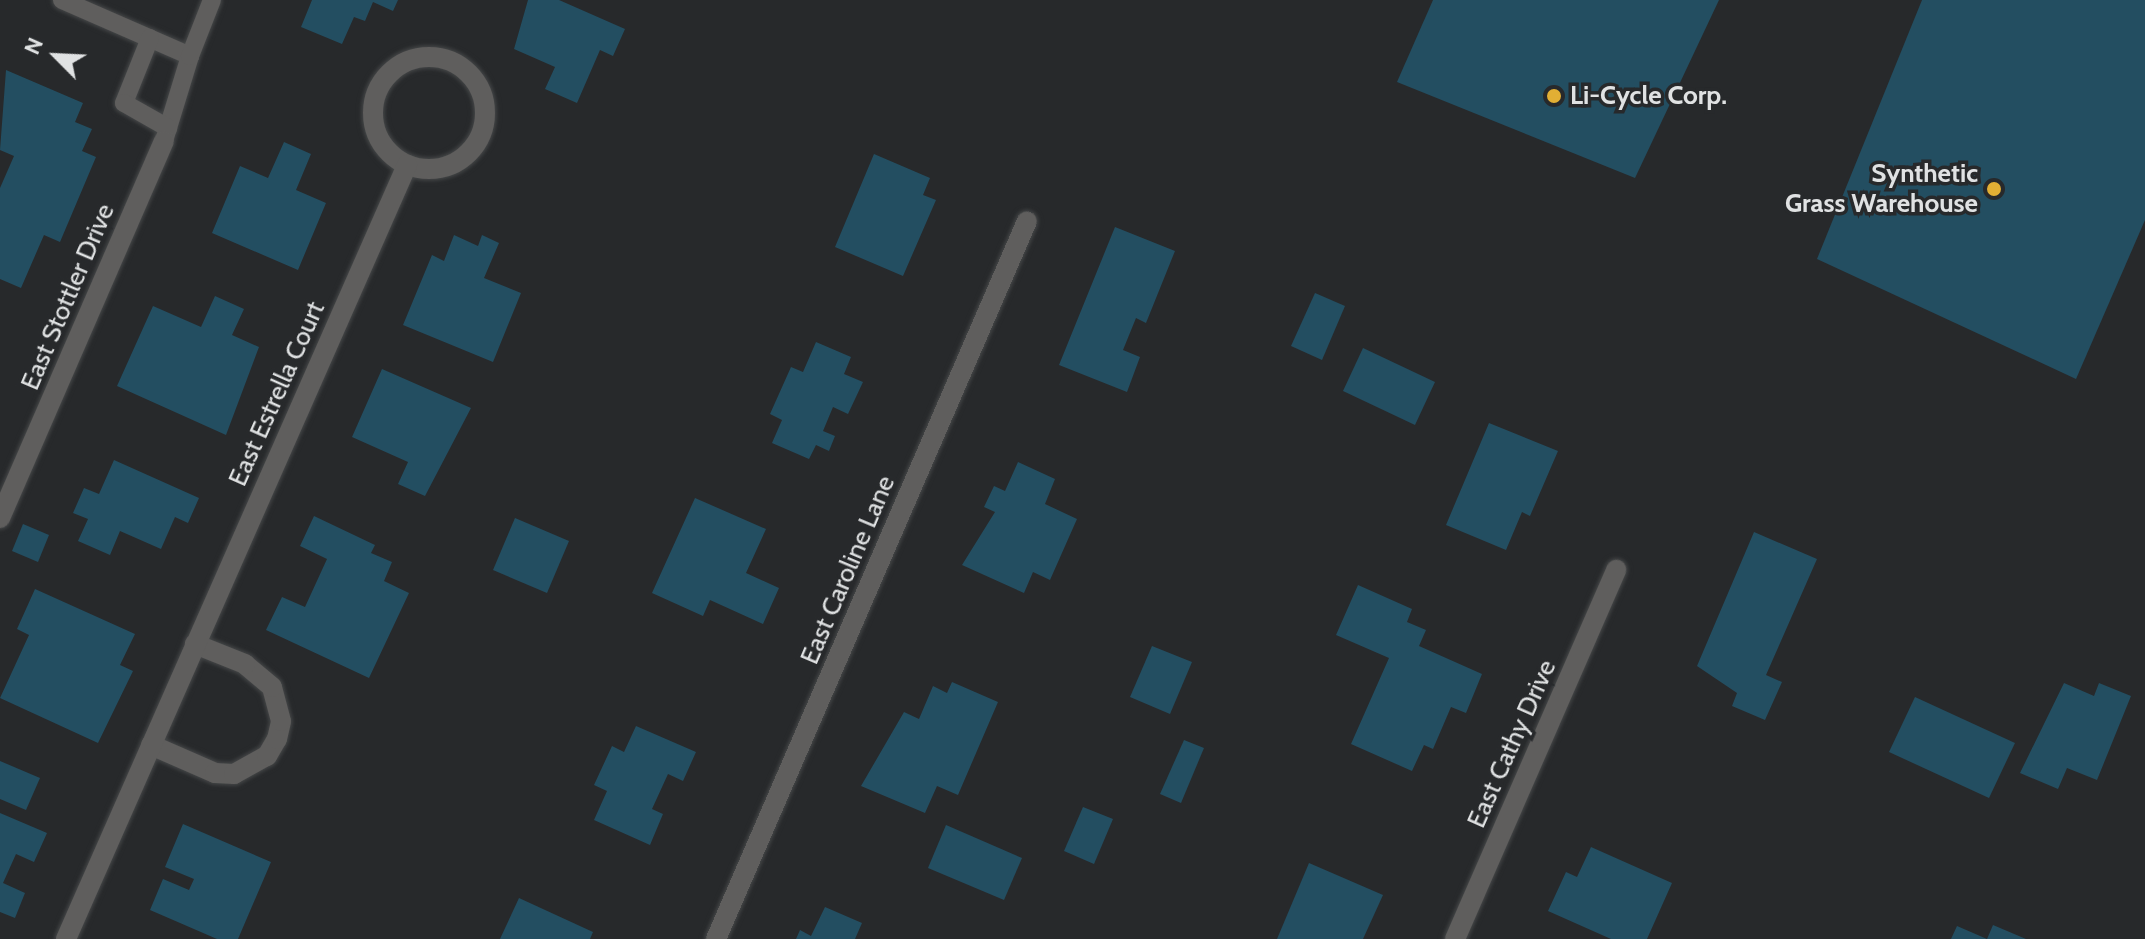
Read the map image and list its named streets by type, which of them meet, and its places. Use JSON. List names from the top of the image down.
{
  "streets": {
    "street": [
      "East Stottler Drive",
      "East Estrella Court",
      "East Caroline Lane",
      "East Cathy Drive"
    ]
  },
  "places": ["Li-Cycle Corp.", "Synthetic Grass Warehouse"],
  "north": "top left"
}
